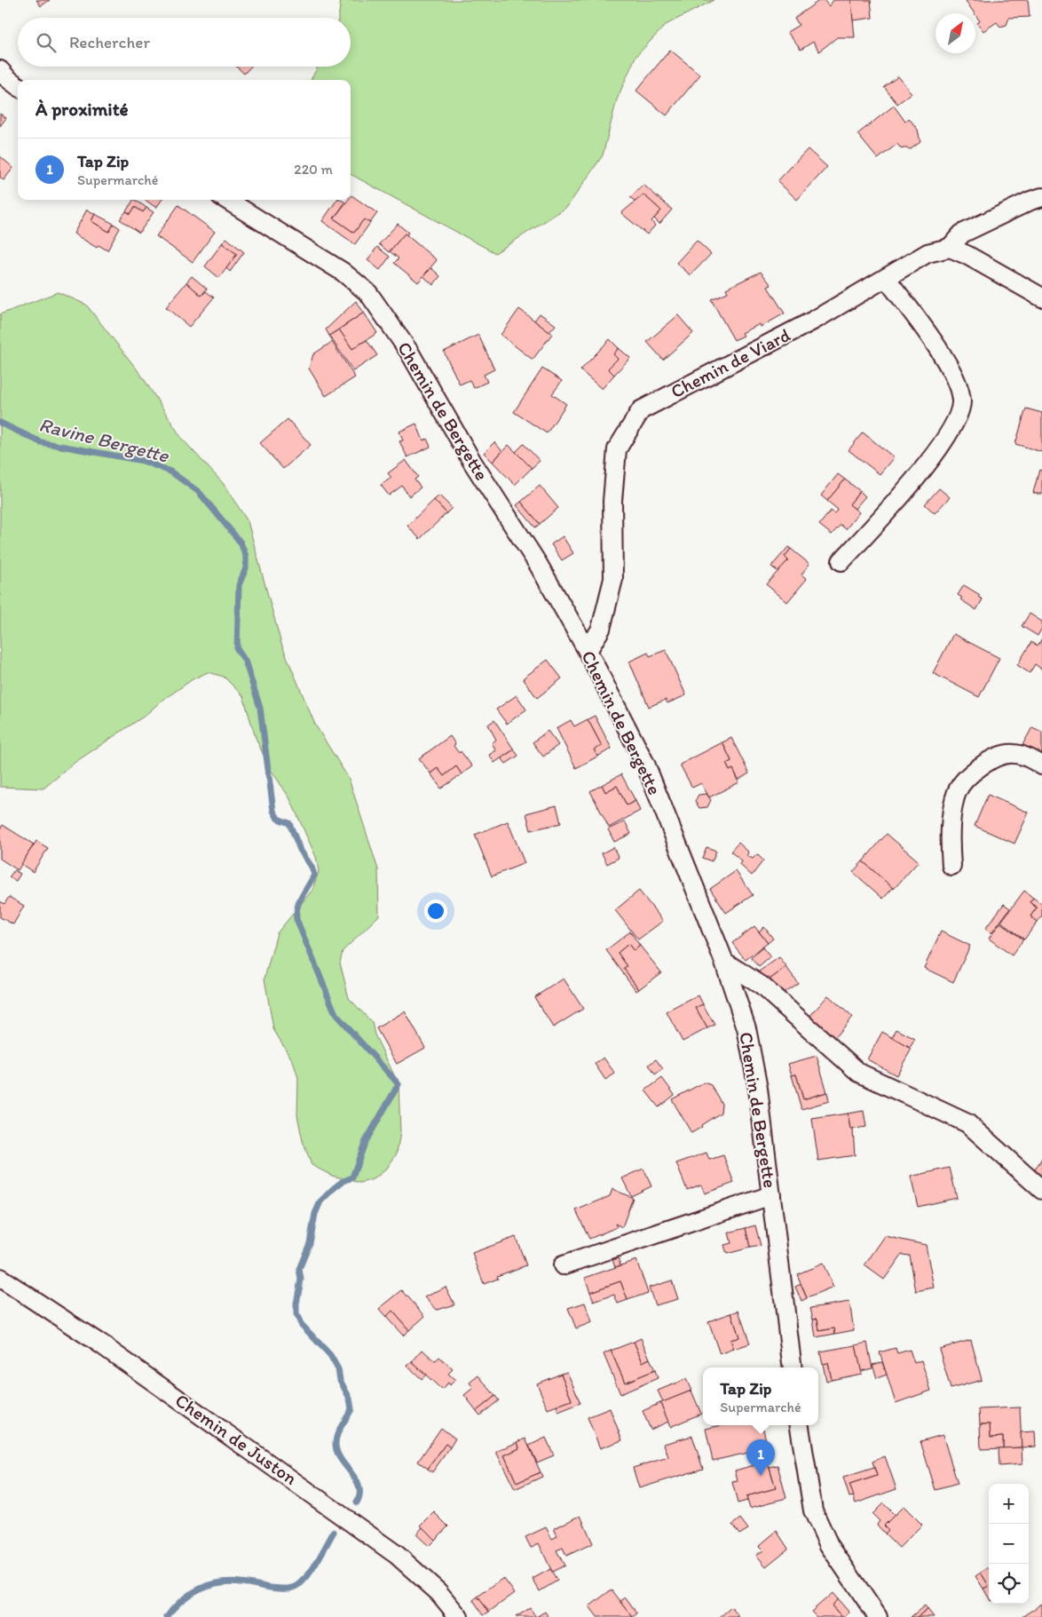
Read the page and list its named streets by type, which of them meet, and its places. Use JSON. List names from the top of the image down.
{
  "streets": {
    "street": ["Chemin de Viard", "Chemin de Bergette", "Chemin de Juston"]
  },
  "crossings": [
    ["Chemin de Viard", "Chemin de Bergette"]
  ],
  "water": ["Ravine Bergette"],
  "north": "top right",
  "page": {
    "search": "Rechercher",
    "heading": "À proximité",
    "list": [
      {
        "mark": "1",
        "name": "Tap Zip",
        "note": "Supermarché",
        "value": "220 m"
      }
    ],
    "popup": ["Tap Zip", "Supermarché"],
    "pins": "1",
    "map_buttons": ["+", "−"]
  }
}
